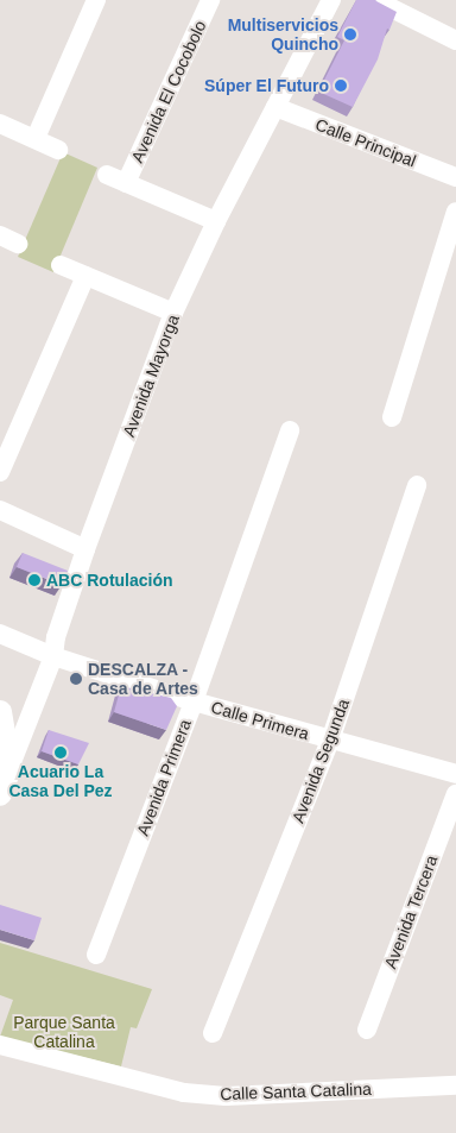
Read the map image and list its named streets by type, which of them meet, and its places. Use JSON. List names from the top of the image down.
{
  "streets": {
    "street": [
      "Avenida El Cocobolo",
      "Calle Principal",
      "Avenida Mayorga",
      "Calle Primera",
      "Avenida Segunda",
      "Avenida Primera",
      "Avenida Tercera",
      "Calle Santa Catalina"
    ]
  },
  "crossings": [
    ["Calle Principal", "Avenida Mayorga"],
    ["Avenida Mayorga", "Calle Primera"],
    ["Calle Primera", "Avenida Segunda"],
    ["Calle Primera", "Avenida Primera"]
  ],
  "parks": ["Parque Santa Catalina"],
  "places": [
    "Multiservicios Quincho",
    "Súper El Futuro",
    "ABC Rotulación",
    "DESCALZA - Casa de Artes",
    "Acuario La Casa Del Pez"
  ]
}
